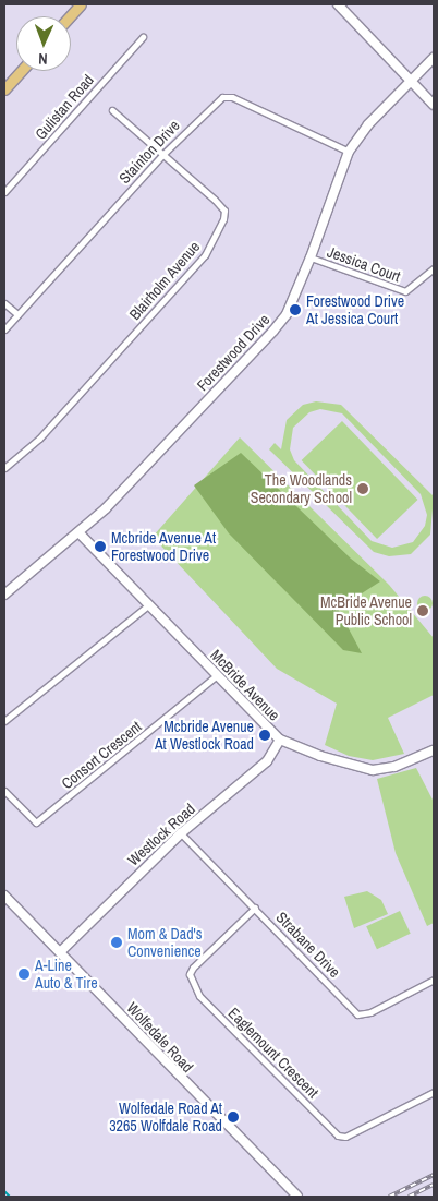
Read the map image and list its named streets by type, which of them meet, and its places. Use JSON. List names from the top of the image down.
{
  "streets": {
    "street": [
      "Gulistan Road",
      "Stainton Drive",
      "Jessica Court",
      "Blairholm Avenue",
      "Forestwood Drive",
      "McBride Avenue",
      "Consort Crescent",
      "Westlock Road",
      "Strabane Drive",
      "Wolfedale Road",
      "Eaglemount Crescent"
    ]
  },
  "crossings": [
    ["Stainton Drive", "Blairholm Avenue"],
    ["Stainton Drive", "Forestwood Drive"],
    ["Jessica Court", "Forestwood Drive"],
    ["Forestwood Drive", "McBride Avenue"],
    ["McBride Avenue", "Consort Crescent"],
    ["McBride Avenue", "Westlock Road"],
    ["Westlock Road", "Strabane Drive"],
    ["Westlock Road", "Wolfedale Road"],
    ["Strabane Drive", "Eaglemount Crescent"]
  ],
  "places": [
    "Forestwood Drive At Jessica Court",
    "The Woodlands Secondary School",
    "Mcbride Avenue At Forestwood Drive",
    "McBride Avenue Public School",
    "Mcbride Avenue At Westlock Road",
    "Mom & Dad's Convenience",
    "A-Line Auto & Tire",
    "Wolfedale Road At 3265 Wolfdale Road"
  ],
  "north": "bottom"
}
